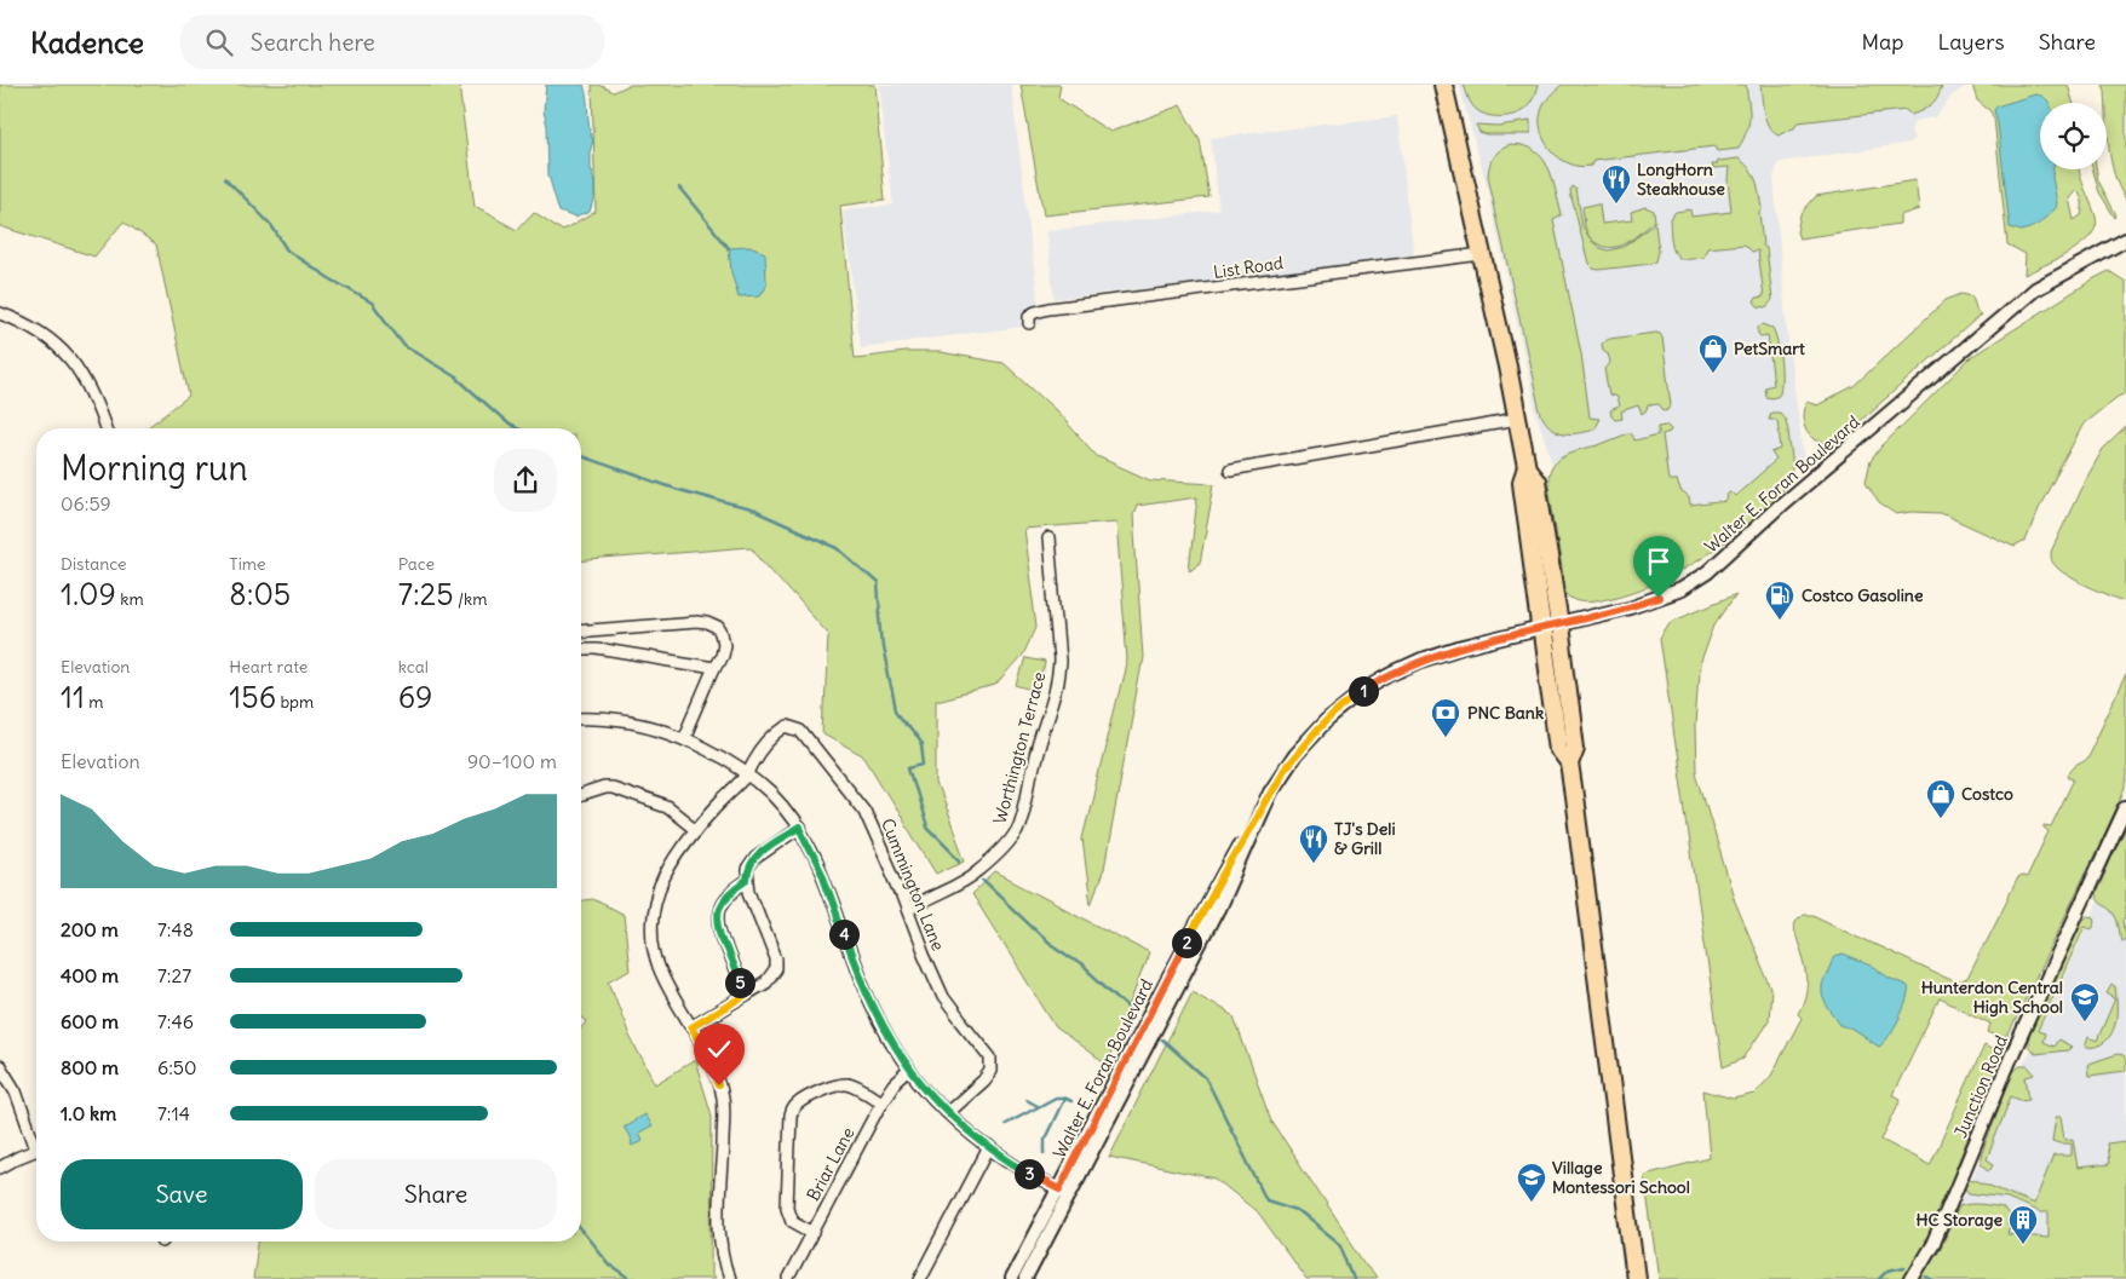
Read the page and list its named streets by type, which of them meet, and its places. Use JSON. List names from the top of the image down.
{
  "streets": {
    "street": [
      "List Road",
      "Walter E. Foran Boulevard",
      "Worthington Terrace",
      "Cummington Lane",
      "Junction Road",
      "Briar Lane"
    ]
  },
  "crossings": [
    ["Worthington Terrace", "Cummington Lane"]
  ],
  "places": {
    "restaurant": ["LongHorn Steakhouse", "TJ's Deli & Grill"],
    "shop": ["PetSmart", "Costco"],
    "fuel station": ["Costco Gasoline"],
    "bank": ["PNC Bank"],
    "school or university": ["Hunterdon Central High School", "Village Montessori School"],
    "building": ["HC Storage"]
  },
  "page": {
    "header": "Kadence",
    "search": "Search here",
    "nav": ["Map", "Layers", "Share"],
    "heading": ["Morning run", "06:59"],
    "stats": [
      ["Distance", "1.09 km"],
      ["Time", "8:05"],
      ["Pace", "7:25 /km"],
      ["Elevation", "11 m"],
      ["Heart rate", "156 bpm"],
      ["kcal", "69"]
    ],
    "pins": [
      "1",
      "4",
      "2",
      "5",
      "3"
    ],
    "chart": ["Elevation", "90–100 m"],
    "list": [
      {
        "name": "200 m",
        "note": "7:48"
      },
      {
        "name": "400 m",
        "note": "7:27"
      },
      {
        "name": "600 m",
        "note": "7:46"
      },
      {
        "name": "800 m",
        "note": "6:50"
      },
      {
        "name": "1.0 km",
        "note": "7:14"
      }
    ],
    "buttons": ["Save", "Share"]
  }
}
